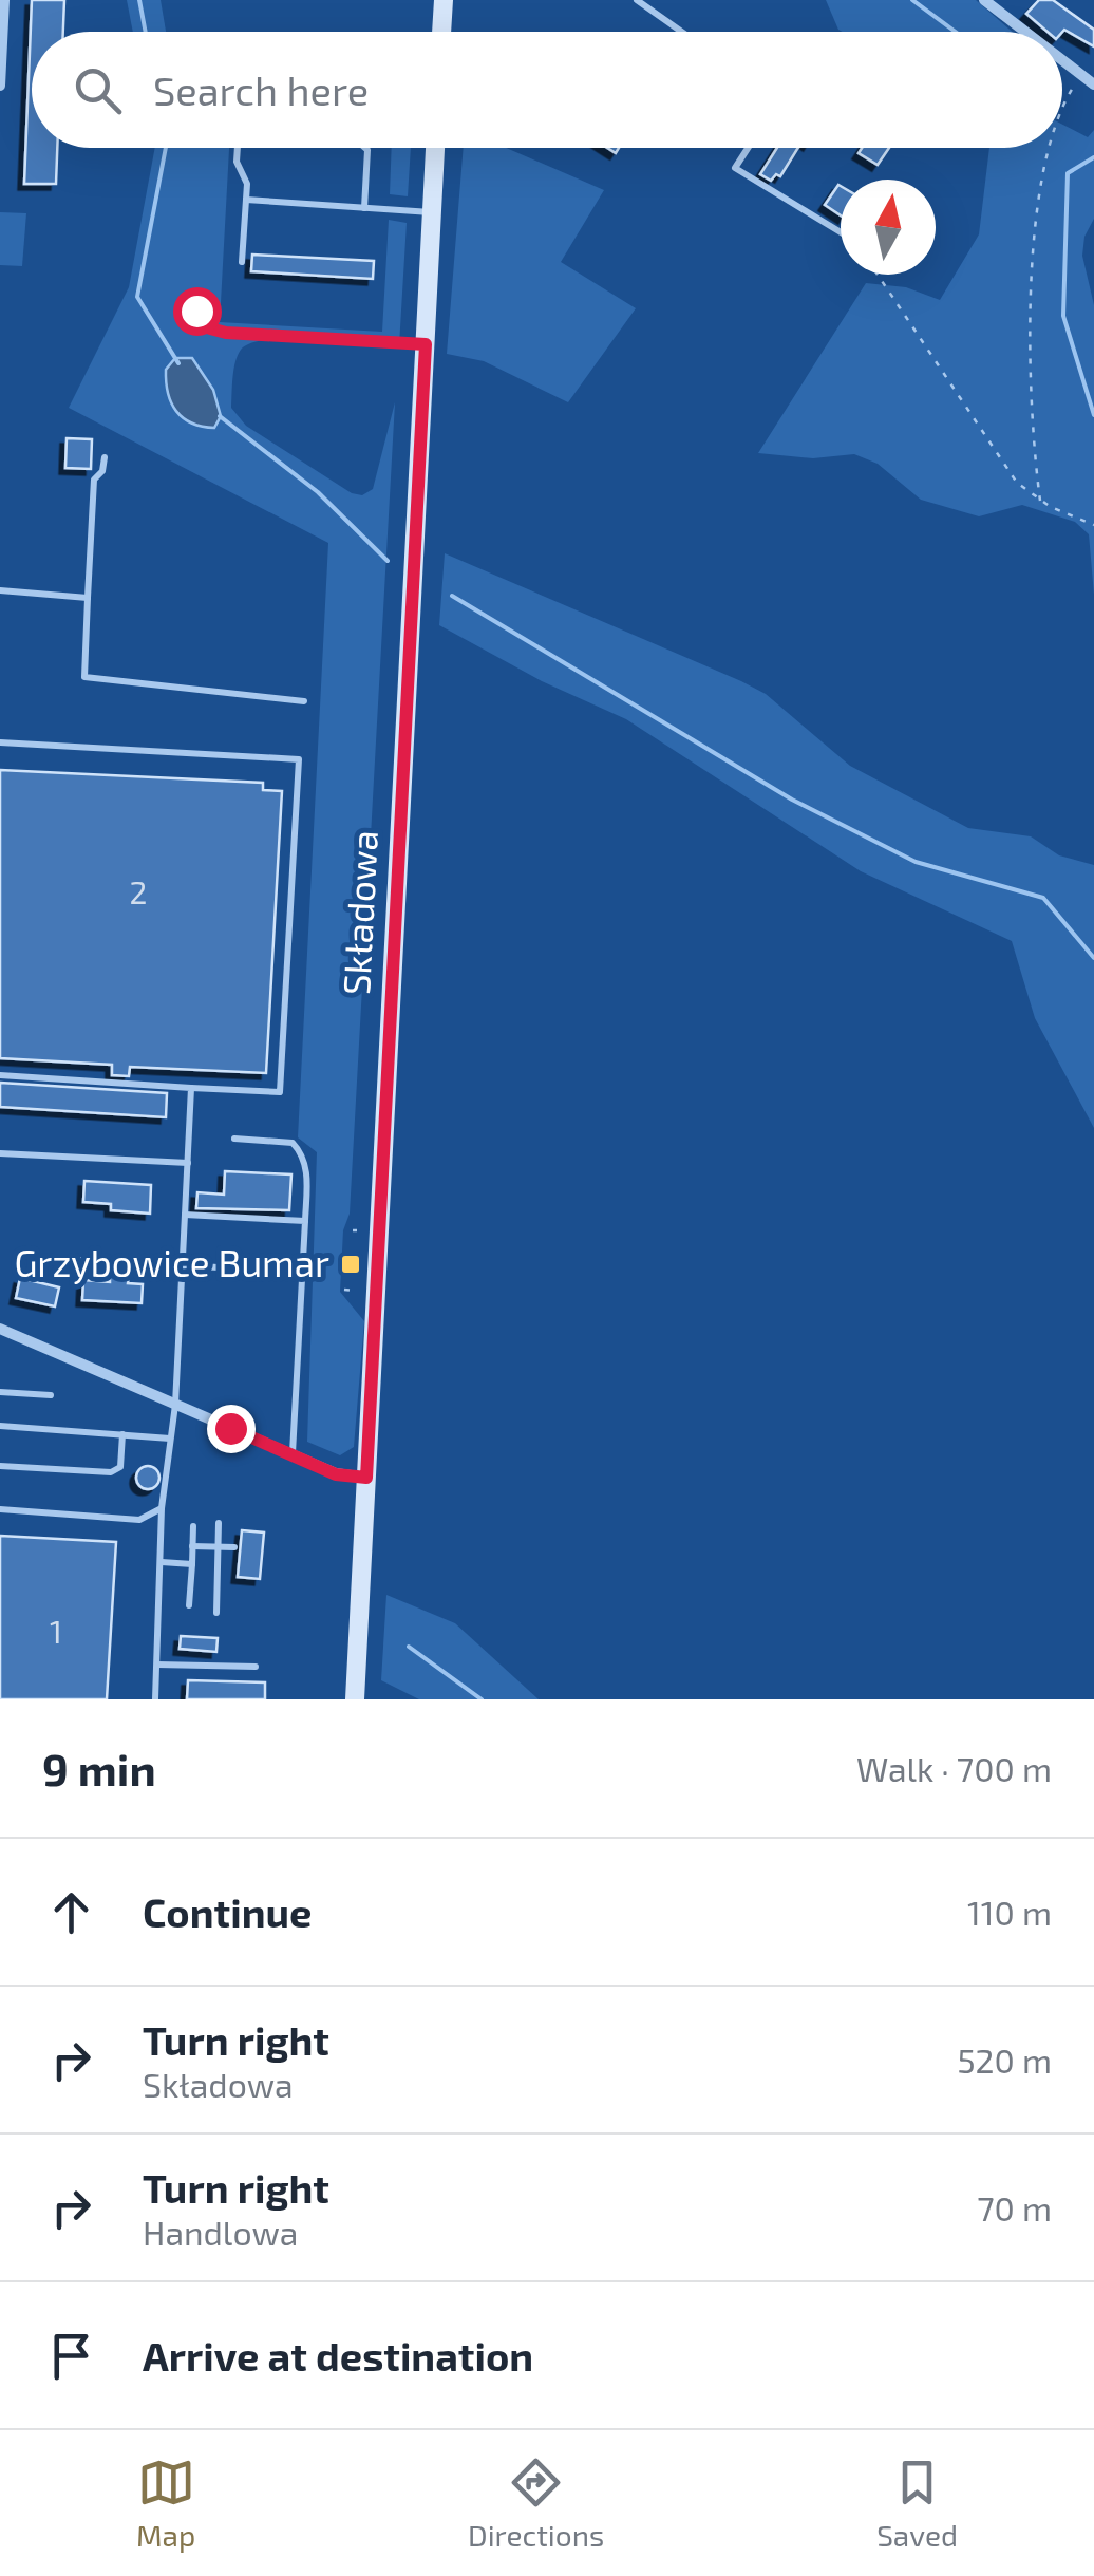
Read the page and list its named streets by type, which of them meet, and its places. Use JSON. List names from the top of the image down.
{
  "streets": {
    "main road": ["Składowa"]
  },
  "places": {
    "transit": ["Grzybowice Bumar"]
  },
  "house_numbers": ["2", "1"],
  "north": "top",
  "page": {
    "search": "Search here",
    "heading": ["9 min", "Walk · 700 m"],
    "list": [
      ["Continue", "110 m"],
      ["Turn right", "Składowa", "520 m"],
      ["Turn right", "Handlowa", "70 m"],
      "Arrive at destination"
    ],
    "nav": ["Map", "Directions", "Saved"]
  }
}
